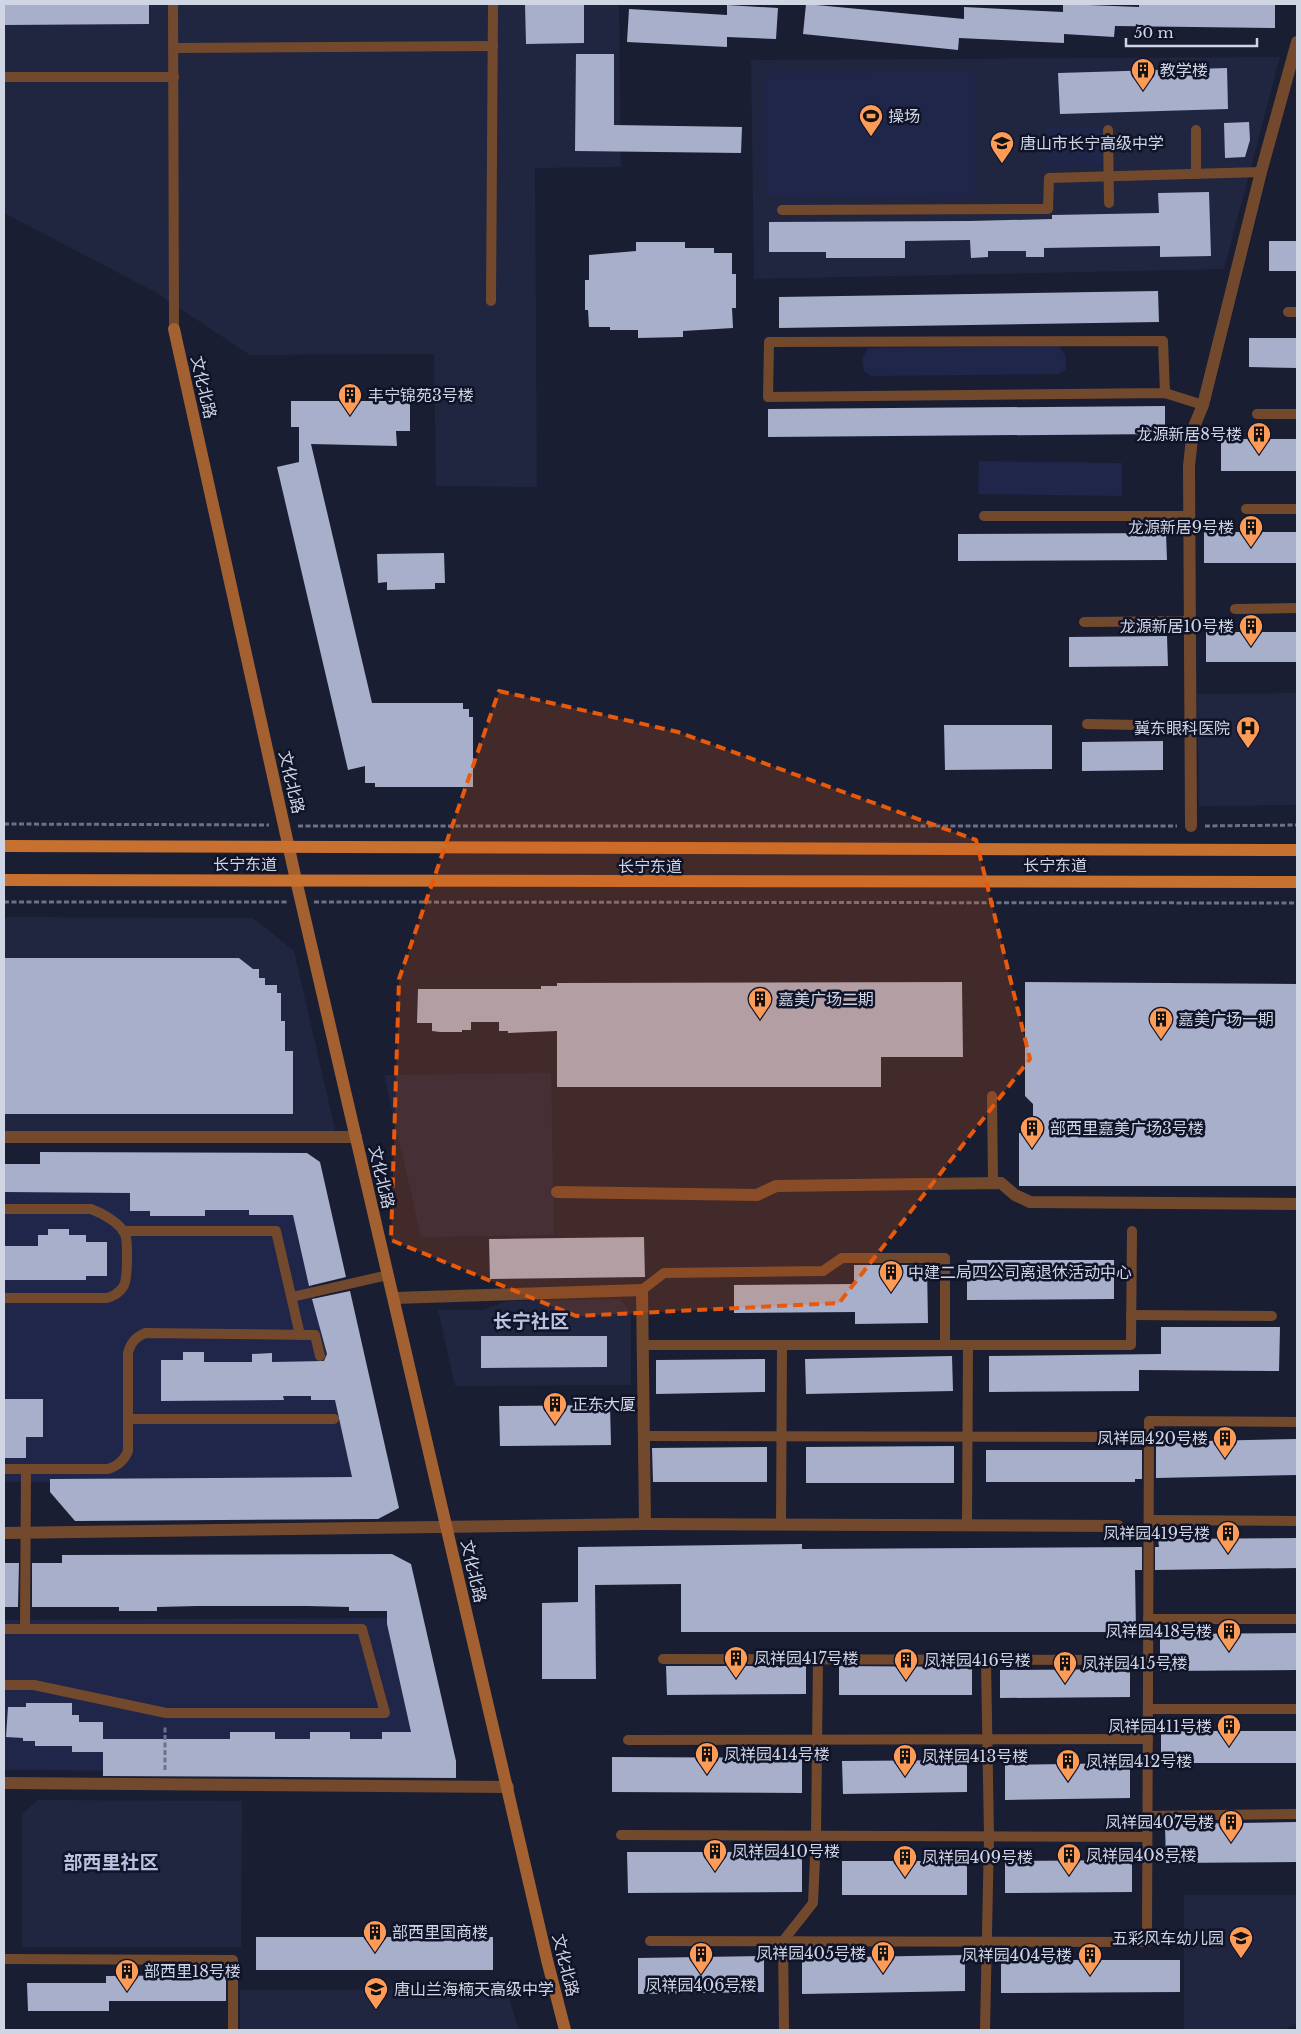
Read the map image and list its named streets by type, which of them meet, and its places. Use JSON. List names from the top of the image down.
{
  "streets": {
    "main road": ["长宁东道"],
    "street": ["文化北路"]
  },
  "crossings": [
    ["文化北路", "长宁东道"]
  ],
  "districts": ["长宁社区", "部西里社区"],
  "places": {
    "building": [
      "教学楼",
      "丰宁锦苑3号楼",
      "龙源新居8号楼",
      "龙源新居9号楼",
      "龙源新居10号楼",
      "嘉美广场二期",
      "嘉美广场一期",
      "部西里嘉美广场3号楼",
      "中建二局四公司离退休活动中心",
      "正东大厦",
      "凤祥园420号楼",
      "凤祥园419号楼",
      "凤祥园418号楼",
      "凤祥园417号楼",
      "凤祥园416号楼",
      "凤祥园415号楼",
      "凤祥园411号楼",
      "凤祥园414号楼",
      "凤祥园413号楼",
      "凤祥园412号楼",
      "凤祥园407号楼",
      "凤祥园410号楼",
      "凤祥园408号楼",
      "凤祥园409号楼",
      "部西里国商楼",
      "凤祥园405号楼",
      "凤祥园406号楼",
      "凤祥园404号楼",
      "部西里18号楼"
    ],
    "sports": ["操场"],
    "school or university": ["唐山市长宁高级中学", "五彩风车幼儿园", "唐山兰海楠天高级中学"],
    "hospital": ["冀东眼科医院"]
  },
  "scale_bar": "50 m"
}
